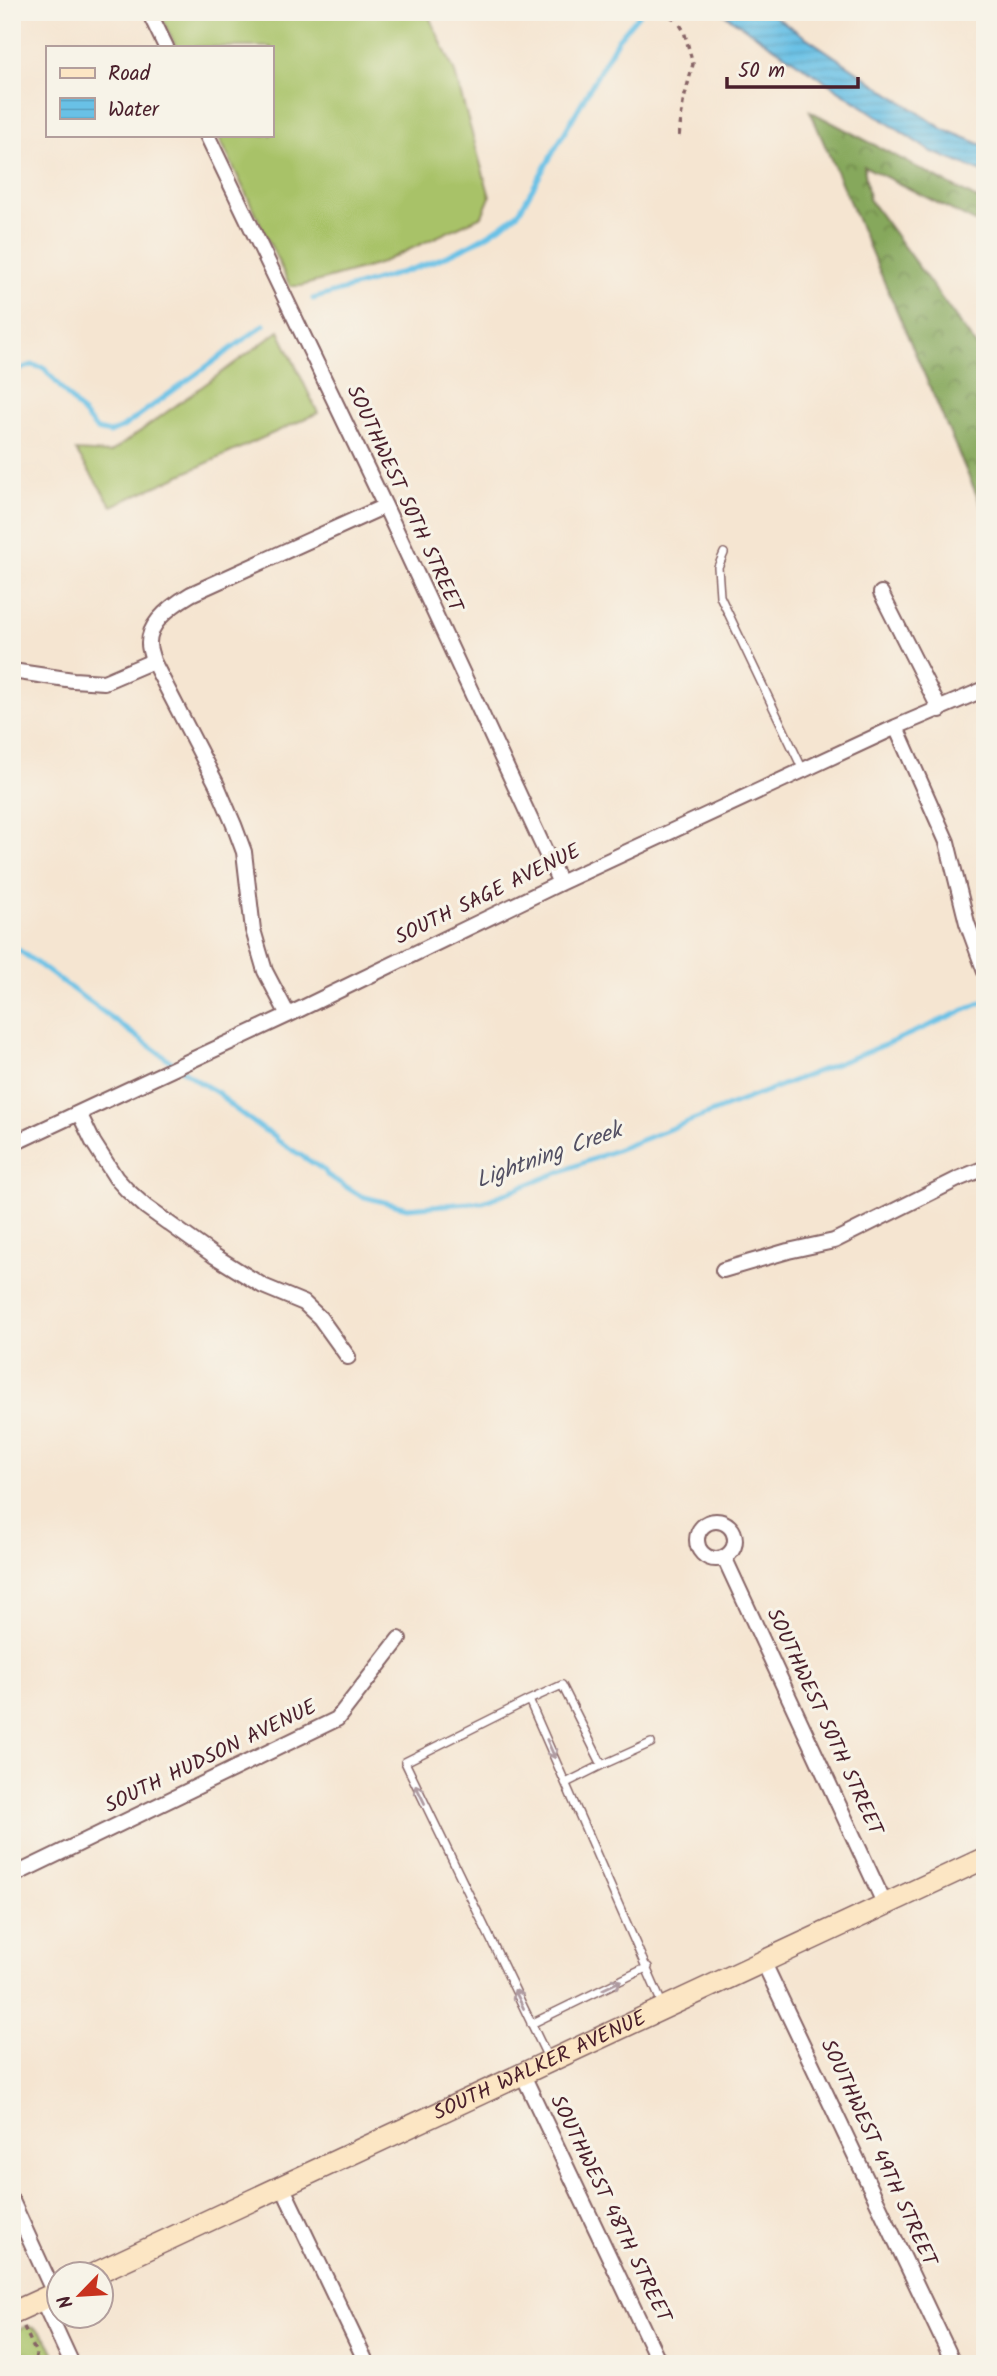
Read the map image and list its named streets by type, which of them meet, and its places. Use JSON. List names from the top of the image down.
{
  "streets": {
    "main road": ["SOUTH WALKER AVENUE"],
    "street": [
      "SOUTHWEST 50TH STREET",
      "SOUTH SAGE AVENUE",
      "SOUTH HUDSON AVENUE",
      "SOUTHWEST 49TH STREET",
      "SOUTHWEST 48TH STREET"
    ]
  },
  "crossings": [
    ["SOUTHWEST 50TH STREET", "SOUTH SAGE AVENUE"],
    ["SOUTHWEST 50TH STREET", "SOUTH WALKER AVENUE"],
    ["SOUTH WALKER AVENUE", "SOUTHWEST 49TH STREET"],
    ["SOUTH WALKER AVENUE", "SOUTHWEST 48TH STREET"]
  ],
  "water": ["Lightning Creek"],
  "legend": ["Road", "Water"],
  "scale_bar": "50 m",
  "north": "bottom left"
}
